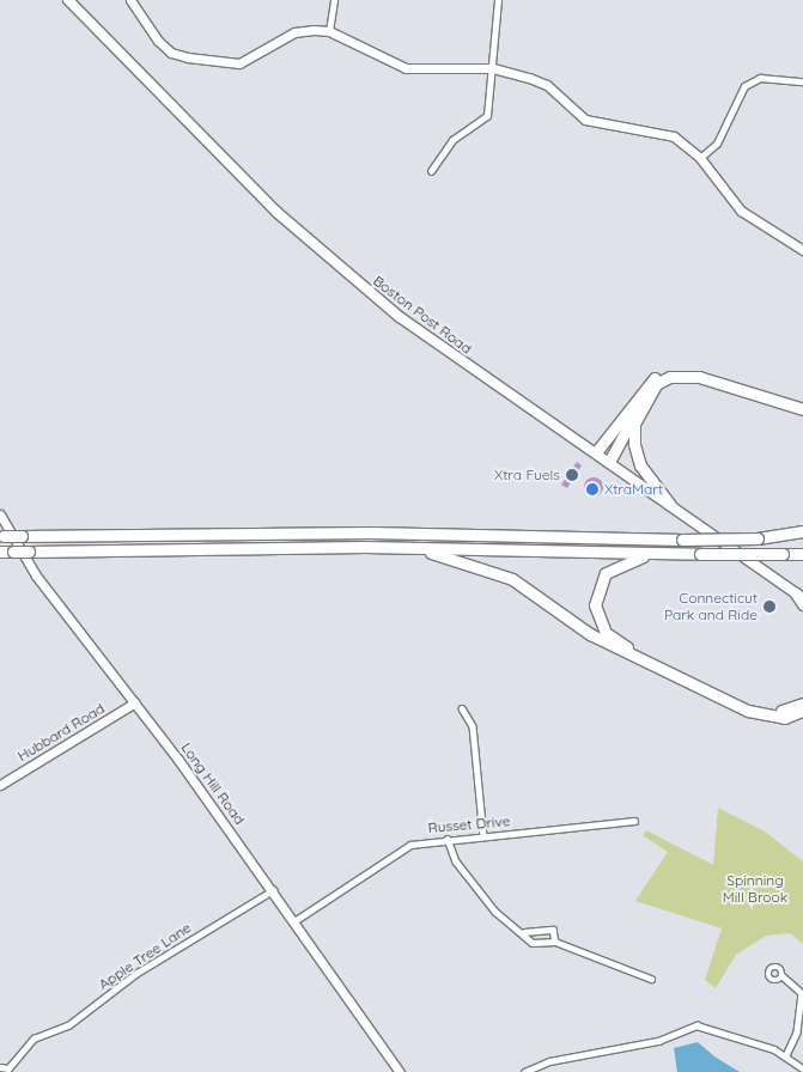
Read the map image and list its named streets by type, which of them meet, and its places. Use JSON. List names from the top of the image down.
{
  "streets": {
    "main road": ["Boston Post Road"],
    "street": [
      "Hubbard Road",
      "Long Hill Road",
      "Russet Drive",
      "Apple Tree Lane"
    ]
  },
  "crossings": [
    ["Hubbard Road", "Long Hill Road"],
    ["Long Hill Road", "Russet Drive"],
    ["Long Hill Road", "Apple Tree Lane"]
  ],
  "parks": ["Spinning Mill Brook"],
  "places": ["Xtra Fuels", "XtraMart", "Connecticut Park and Ride"]
}
